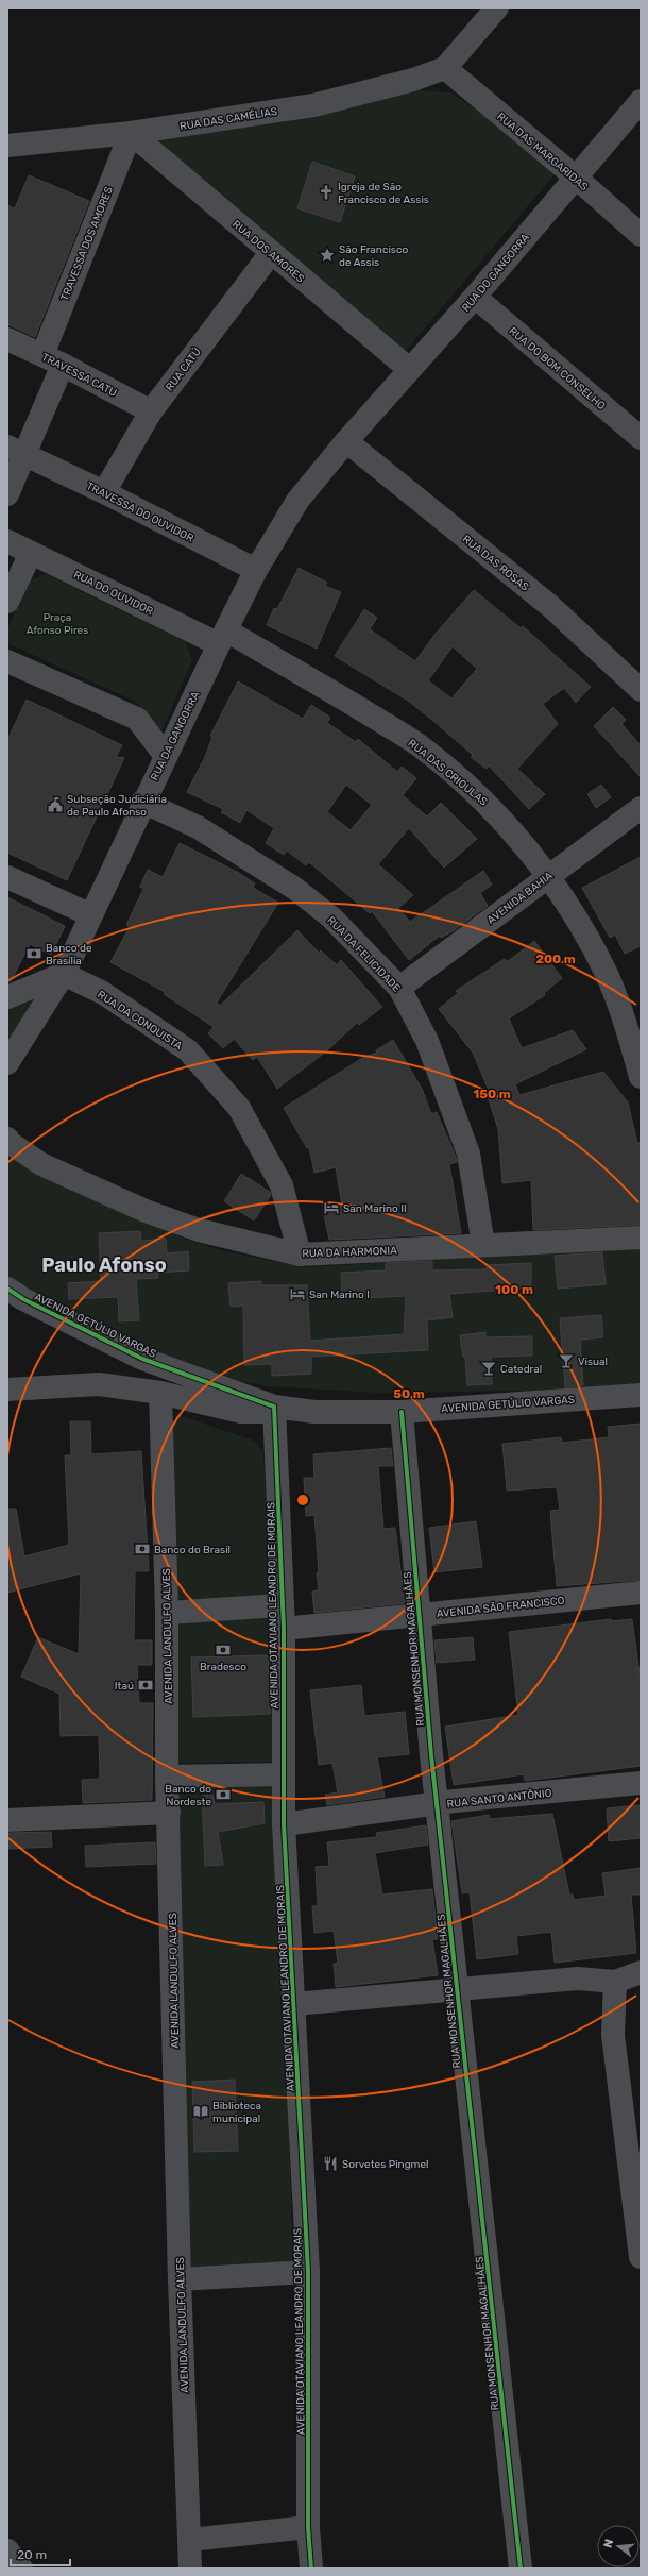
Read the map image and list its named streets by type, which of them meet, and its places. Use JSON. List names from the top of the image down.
{
  "streets": {
    "street": [
      "RUA DAS CAMÉLIAS",
      "RUA DAS MARGARIDAS",
      "TRAVESSA DOS AMORES",
      "RUA DOS AMORES",
      "RUA DO GANGORRA",
      "RUA DO BOM CONSELHO",
      "RUA CATÚ",
      "TRAVESSA CATU",
      "TRAVESSA DO OUVIDOR",
      "RUA DAS ROSAS",
      "RUA DO OUVIDOR",
      "RUA DA GANGORRA",
      "RUA DAS CRIOULAS",
      "AVENIDA BAHIA",
      "RUA DA FELICIDADE",
      "RUA DA CONQUISTA",
      "RUA DA HARMONIA",
      "AVENIDA GETÚLIO VARGAS",
      "AVENIDA OTAVIANO LEANDRO DE MORAIS",
      "AVENIDA SÃO FRANCISCO",
      "AVENIDA LANDULFO ALVES",
      "RUA MONSENHOR MAGALHÃES",
      "RUA SANTO ANTÔNIO"
    ]
  },
  "crossings": [
    ["RUA DAS CAMÉLIAS", "RUA DAS MARGARIDAS"],
    ["RUA DAS CAMÉLIAS", "TRAVESSA DOS AMORES"],
    ["RUA DAS CAMÉLIAS", "RUA DOS AMORES"],
    ["RUA DAS MARGARIDAS", "RUA DO GANGORRA"],
    ["TRAVESSA DOS AMORES", "RUA DOS AMORES"],
    ["TRAVESSA DOS AMORES", "TRAVESSA CATU"],
    ["RUA DOS AMORES", "RUA DO GANGORRA"],
    ["RUA DOS AMORES", "RUA CATÚ"],
    ["RUA DO GANGORRA", "RUA DO BOM CONSELHO"],
    ["RUA DO GANGORRA", "RUA DAS ROSAS"],
    ["RUA DO GANGORRA", "RUA DA GANGORRA"],
    ["RUA CATÚ", "TRAVESSA CATU"],
    ["RUA CATÚ", "TRAVESSA DO OUVIDOR"],
    ["TRAVESSA DO OUVIDOR", "RUA DA GANGORRA"],
    ["RUA DAS ROSAS", "RUA DA GANGORRA"],
    ["RUA DO OUVIDOR", "RUA DA GANGORRA"],
    ["RUA DO OUVIDOR", "RUA DAS CRIOULAS"],
    ["RUA DA GANGORRA", "RUA DAS CRIOULAS"],
    ["RUA DA GANGORRA", "RUA DA FELICIDADE"],
    ["RUA DA GANGORRA", "RUA DA CONQUISTA"],
    ["RUA DAS CRIOULAS", "AVENIDA BAHIA"],
    ["AVENIDA BAHIA", "RUA DA FELICIDADE"],
    ["RUA DA FELICIDADE", "RUA DA HARMONIA"],
    ["RUA DA CONQUISTA", "RUA DA HARMONIA"],
    ["AVENIDA GETÚLIO VARGAS", "AVENIDA OTAVIANO LEANDRO DE MORAIS"],
    ["AVENIDA GETÚLIO VARGAS", "AVENIDA LANDULFO ALVES"],
    ["AVENIDA GETÚLIO VARGAS", "RUA MONSENHOR MAGALHÃES"],
    ["AVENIDA OTAVIANO LEANDRO DE MORAIS", "AVENIDA SÃO FRANCISCO"],
    ["AVENIDA OTAVIANO LEANDRO DE MORAIS", "RUA SANTO ANTÔNIO"],
    ["AVENIDA SÃO FRANCISCO", "RUA MONSENHOR MAGALHÃES"],
    ["RUA MONSENHOR MAGALHÃES", "RUA SANTO ANTÔNIO"]
  ],
  "districts": ["Paulo Afonso"],
  "parks": ["Praça Afonso Pires"],
  "places": {
    "church": ["Igreja de São Francisco de Assis"],
    "place": ["São Francisco de Assis"],
    "public building": ["Subseção Judiciária de Paulo Afonso"],
    "bank": [
      "Banco de Brasília",
      "Banco do Brasil",
      "Bradesco",
      "Itaú",
      "Banco do Nordeste"
    ],
    "hotel": ["San Marino II", "San Marino I"],
    "bar": ["Visual", "Catedral"],
    "library": ["Biblioteca municipal"],
    "restaurant": ["Sorvetes Pingmel"]
  },
  "scale_bar": "20 m",
  "north": "left",
  "rings": [
    "200 m",
    "150 m",
    "100 m",
    "50 m"
  ]
}
